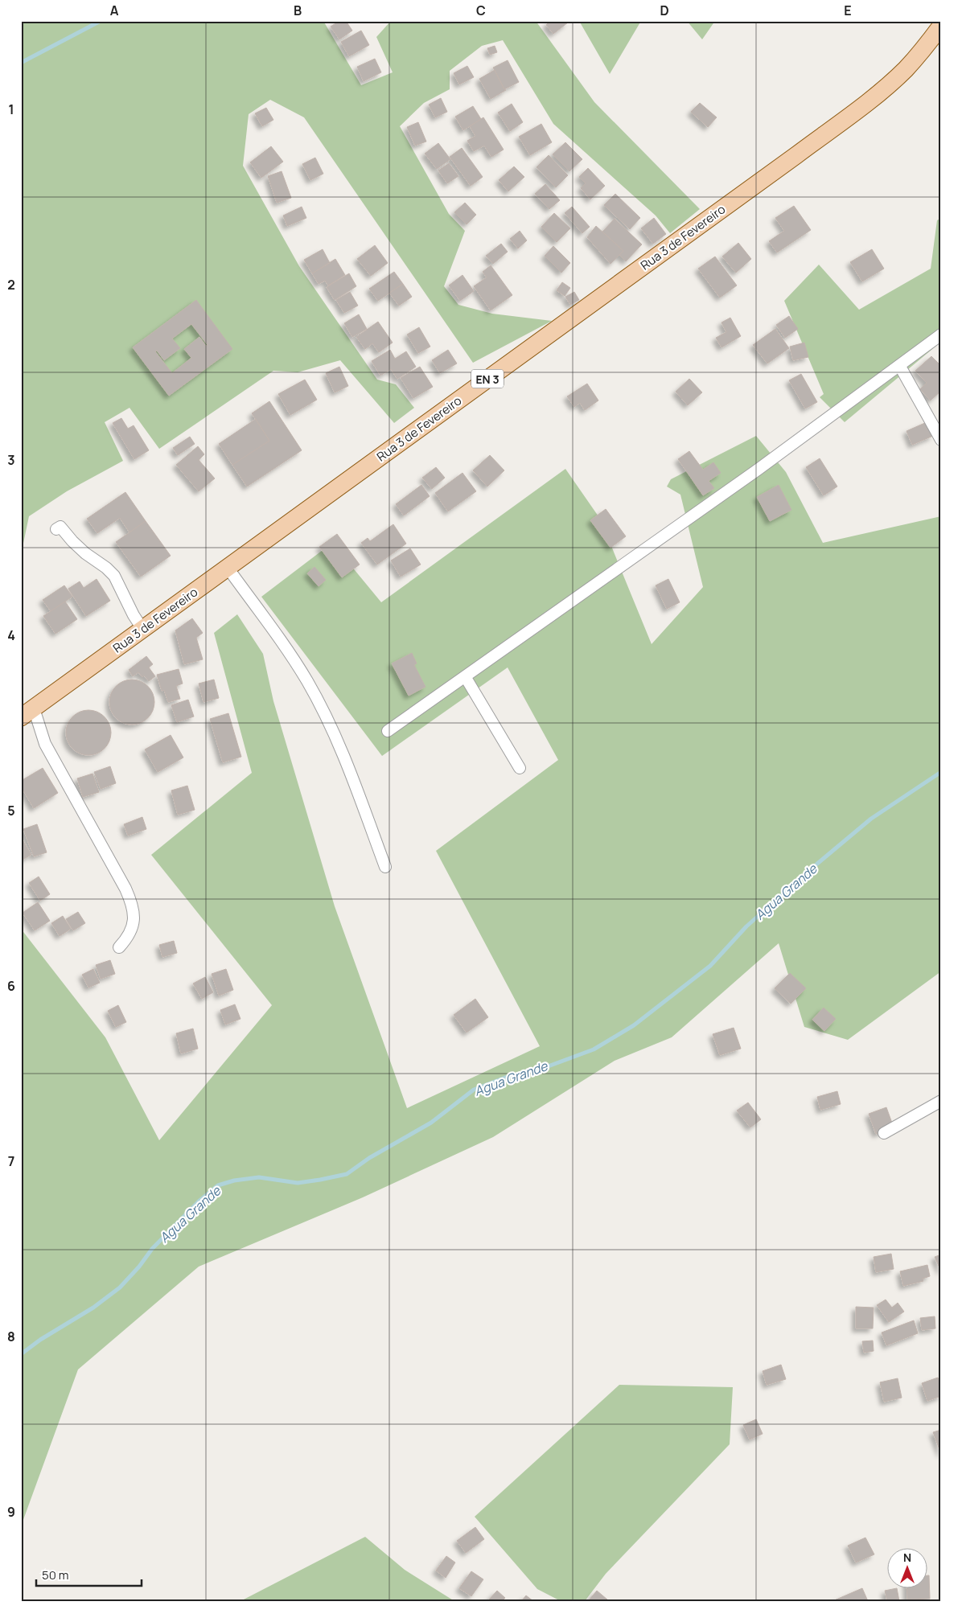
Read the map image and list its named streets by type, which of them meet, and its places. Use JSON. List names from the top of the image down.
{
  "streets": {
    "main road": ["Rua 3 de Fevereiro", "EN 3"]
  },
  "water": ["Agua Grande"],
  "scale_bar": "50 m",
  "north": "top",
  "grid": {
    "columns": [
      "A",
      "B",
      "C",
      "D",
      "E"
    ],
    "rows": [
      "1",
      "2",
      "3",
      "4",
      "5",
      "6",
      "7",
      "8",
      "9"
    ]
  }
}
